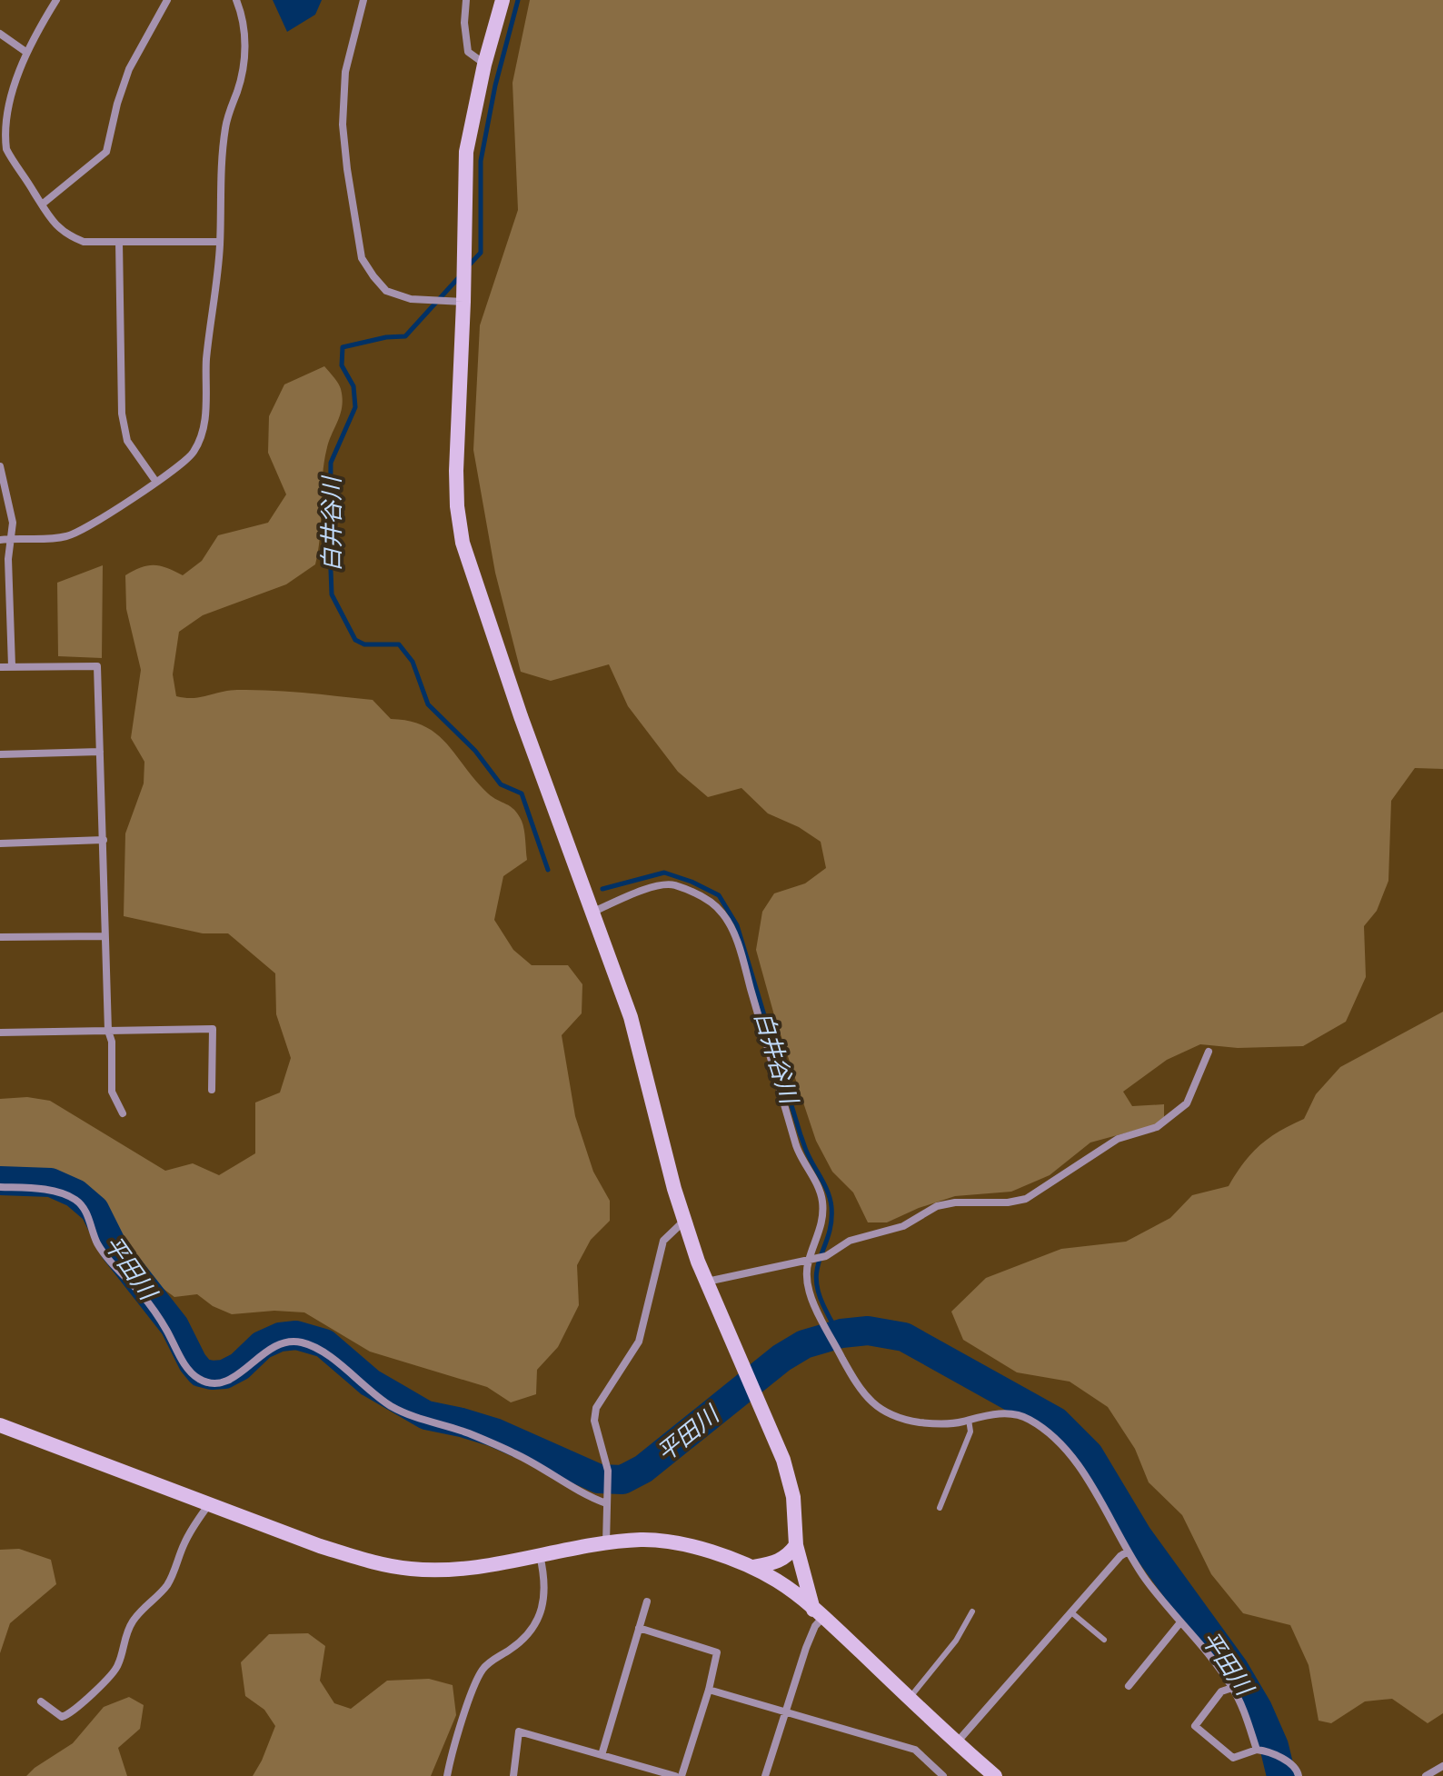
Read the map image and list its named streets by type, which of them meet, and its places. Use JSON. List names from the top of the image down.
{
  "water": ["白井谷川", "平田川"]
}
